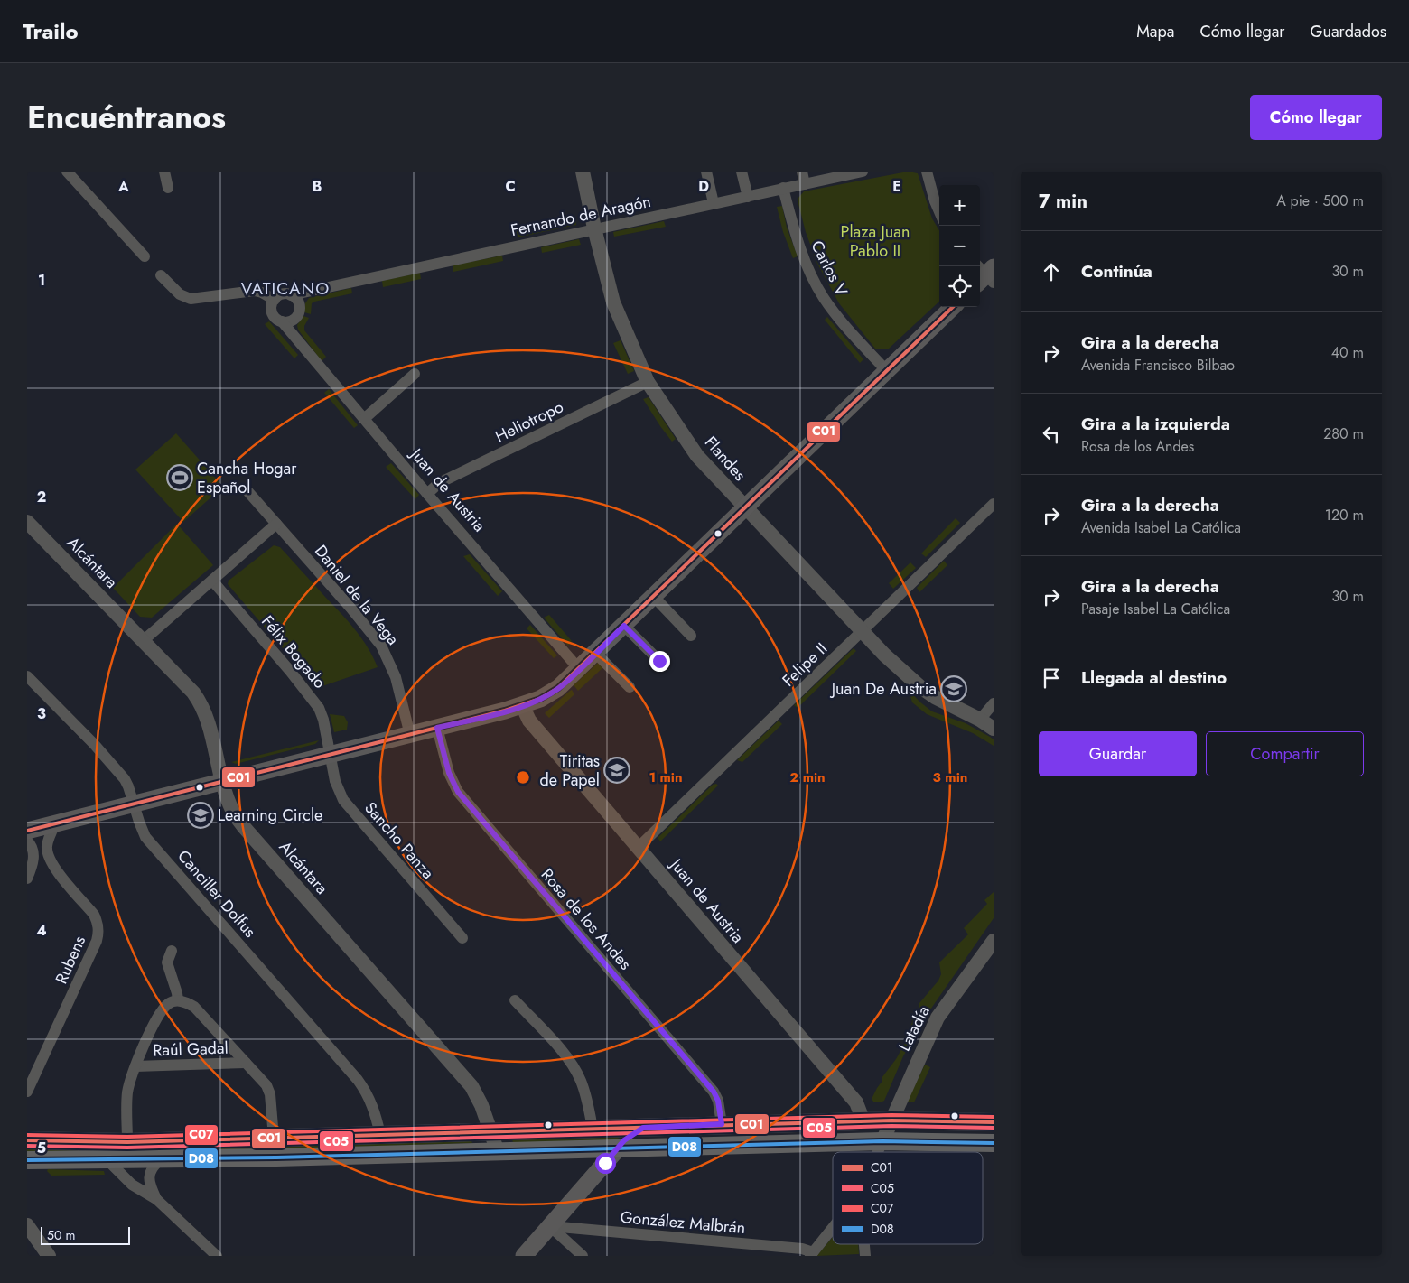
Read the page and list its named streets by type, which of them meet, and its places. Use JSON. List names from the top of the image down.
{
  "streets": {
    "street": [
      "Fernando de Aragón",
      "Carlos V",
      "Heliotropo",
      "Flandes",
      "Juan de Austria",
      "Alcántara",
      "Daniel de la Vega",
      "Félix Bogado",
      "Felipe II",
      "Sancho Panza",
      "Canciller Dolfus",
      "Rosa de los Andes",
      "Rubens",
      "Latadía",
      "Raúl Gadal",
      "González Malbrán"
    ]
  },
  "crossings": [
    ["Fernando de Aragón", "Carlos V"],
    ["Fernando de Aragón", "Flandes"],
    ["Fernando de Aragón", "Juan de Austria"],
    ["Heliotropo", "Flandes"],
    ["Heliotropo", "Juan de Austria"],
    ["Flandes", "Felipe II"],
    ["Juan de Austria", "Felipe II"],
    ["Félix Bogado", "Sancho Panza"]
  ],
  "districts": ["VATICANO"],
  "parks": ["Plaza Juan Pablo II"],
  "places": {
    "sports": ["Cancha Hogar Español"],
    "school or university": ["Juan De Austria", "Tiritas de Papel", "Learning Circle"]
  },
  "lines": [
    "transit line C01",
    "transit line C07",
    "transit line C05",
    "transit line D08"
  ],
  "legend": [
    "C01",
    "C05",
    "C07",
    "D08"
  ],
  "scale_bar": "50 m",
  "page": {
    "header": "Trailo",
    "nav": ["Mapa", "Cómo llegar", "Guardados"],
    "title": "Encuéntranos",
    "buttons": [
      "Cómo llegar",
      ["Guardar", "Compartir"]
    ],
    "heading": ["7 min", "A pie · 500 m"],
    "map_buttons": ["+", "−"],
    "list": [
      ["Continúa", "30 m"],
      ["Gira a la derecha", "Avenida Francisco Bilbao", "40 m"],
      ["Gira a la izquierda", "Rosa de los Andes", "280 m"],
      ["Gira a la derecha", "Avenida Isabel La Católica", "120 m"],
      ["Gira a la derecha", "Pasaje Isabel La Católica", "30 m"],
      "Llegada al destino"
    ],
    "scale": "50 m"
  },
  "grid": {
    "columns": [
      "A",
      "B",
      "C",
      "D",
      "E"
    ],
    "rows": [
      "1",
      "2",
      "3",
      "4",
      "5"
    ]
  },
  "rings": ["1 min", "2 min", "3 min"]
}
